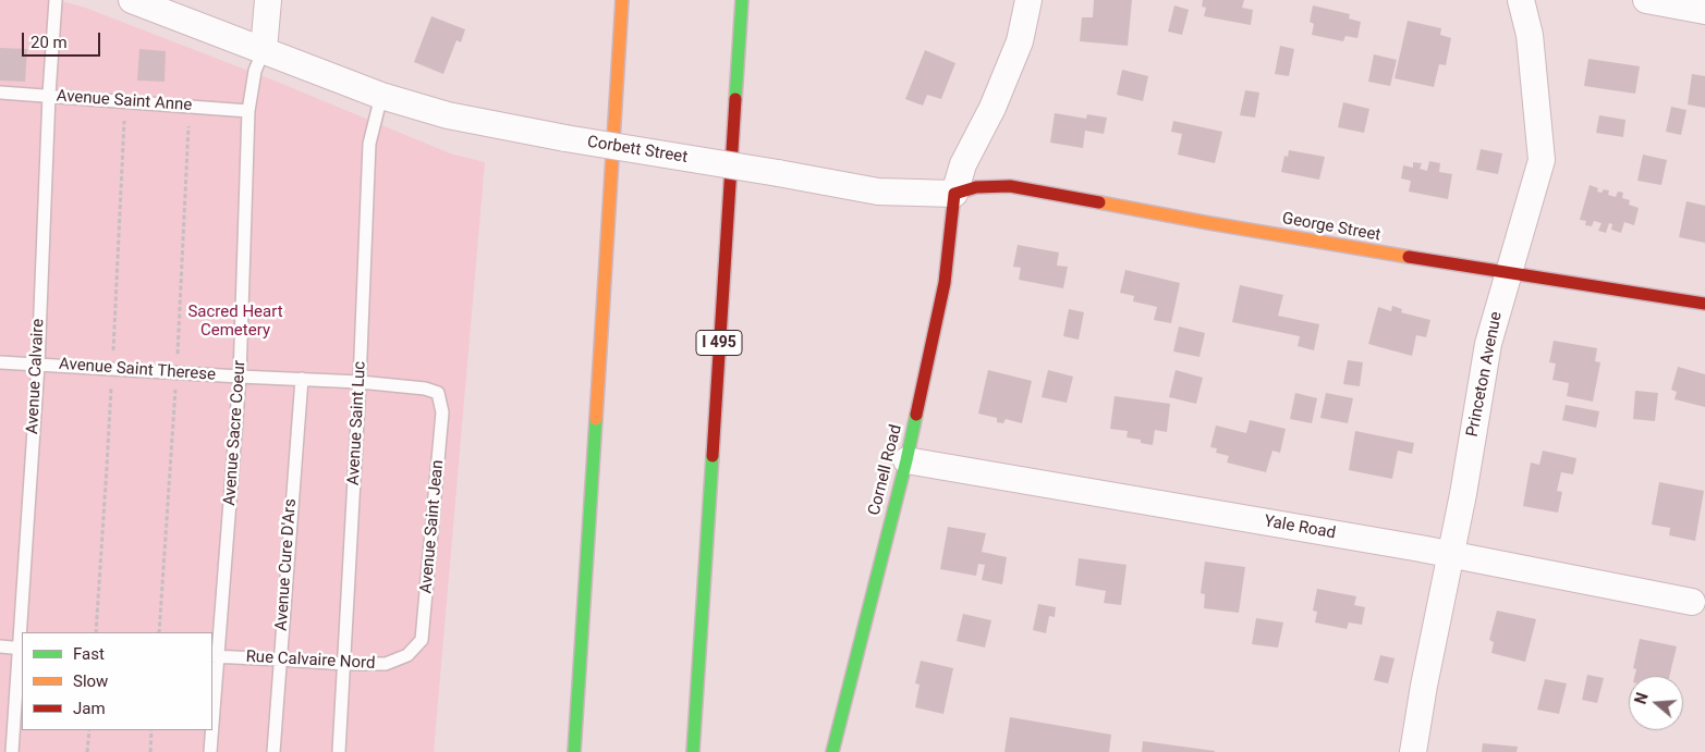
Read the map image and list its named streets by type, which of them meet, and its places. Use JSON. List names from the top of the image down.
{
  "streets": {
    "main road": ["George Street", "I 495", "Cornell Road"],
    "street": ["Corbett Street", "Princeton Avenue", "Yale Road"],
    "lane": [
      "Avenue Saint Anne",
      "Avenue Saint Therese",
      "Avenue Calvaire",
      "Avenue Saint Luc",
      "Avenue Sacre Coeur",
      "Avenue Saint Jean",
      "Avenue Cure D'Ars",
      "Rue Calvaire Nord"
    ]
  },
  "crossings": [
    ["Avenue Saint Anne", "Avenue Calvaire"],
    ["Avenue Saint Anne", "Avenue Sacre Coeur"],
    ["Corbett Street", "George Street"],
    ["Corbett Street", "Avenue Saint Luc"],
    ["Corbett Street", "Avenue Sacre Coeur"],
    ["Corbett Street", "Cornell Road"],
    ["George Street", "Princeton Avenue"],
    ["George Street", "Cornell Road"],
    ["Avenue Saint Therese", "Avenue Calvaire"],
    ["Avenue Saint Therese", "Avenue Saint Luc"],
    ["Avenue Saint Therese", "Avenue Sacre Coeur"],
    ["Avenue Saint Therese", "Avenue Saint Jean"],
    ["Avenue Saint Therese", "Avenue Cure D'Ars"],
    ["Princeton Avenue", "Yale Road"],
    ["Avenue Saint Luc", "Rue Calvaire Nord"],
    ["Avenue Sacre Coeur", "Rue Calvaire Nord"],
    ["Cornell Road", "Yale Road"],
    ["Avenue Saint Jean", "Rue Calvaire Nord"],
    ["Avenue Cure D'Ars", "Rue Calvaire Nord"]
  ],
  "parks": ["Sacred Heart Cemetery"],
  "legend": ["Fast", "Slow", "Jam"],
  "scale_bar": "20 m",
  "north": "left"
}
